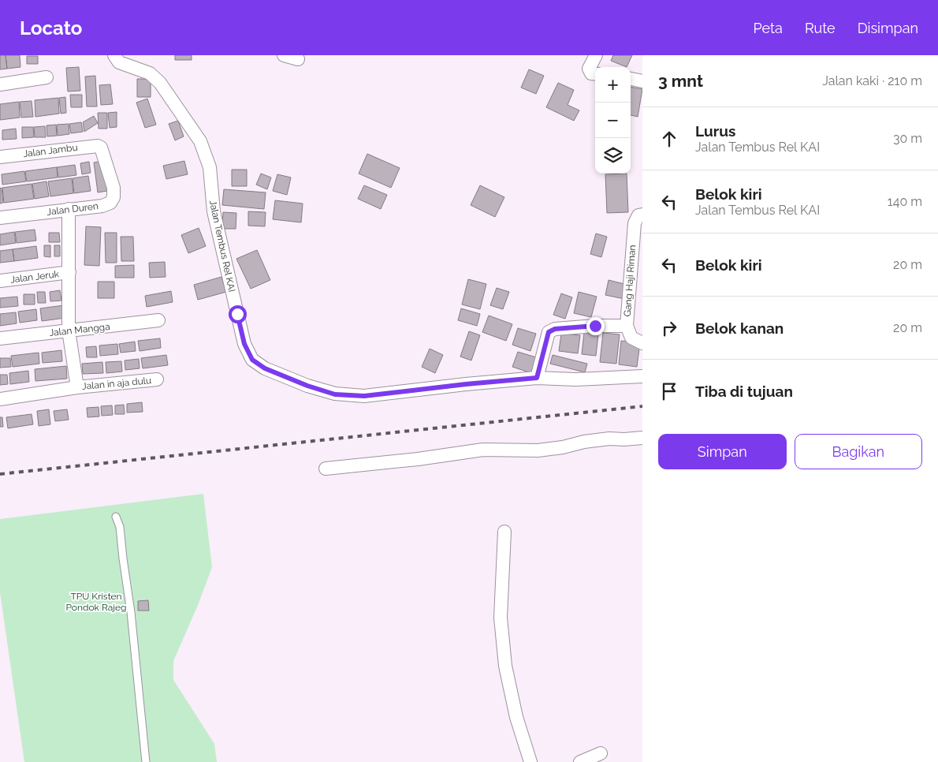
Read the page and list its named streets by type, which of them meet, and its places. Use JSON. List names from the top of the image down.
{
  "streets": {
    "street": [
      "Jalan Jambu",
      "Jalan Duren",
      "Jalan Tembus Rel KAI",
      "Jalan Jeruk",
      "Gang Haji Riman",
      "Jalan Mangga",
      "Jalan in aja dulu"
    ]
  },
  "crossings": [
    ["Jalan Jambu", "Jalan Duren"],
    ["Jalan Duren", "Jalan Jeruk"],
    ["Jalan Jeruk", "Jalan Mangga"],
    ["Jalan Jeruk", "Jalan in aja dulu"]
  ],
  "parks": ["TPU Kristen Pondok Rajeg"],
  "page": {
    "header": "Locato",
    "nav": ["Peta", "Rute", "Disimpan"],
    "heading": ["3 mnt", "Jalan kaki · 210 m"],
    "map_buttons": ["+", "−"],
    "list": [
      ["Lurus", "Jalan Tembus Rel KAI", "30 m"],
      ["Belok kiri", "Jalan Tembus Rel KAI", "140 m"],
      ["Belok kiri", "20 m"],
      ["Belok kanan", "20 m"],
      "Tiba di tujuan"
    ],
    "buttons": ["Simpan", "Bagikan"]
  }
}
